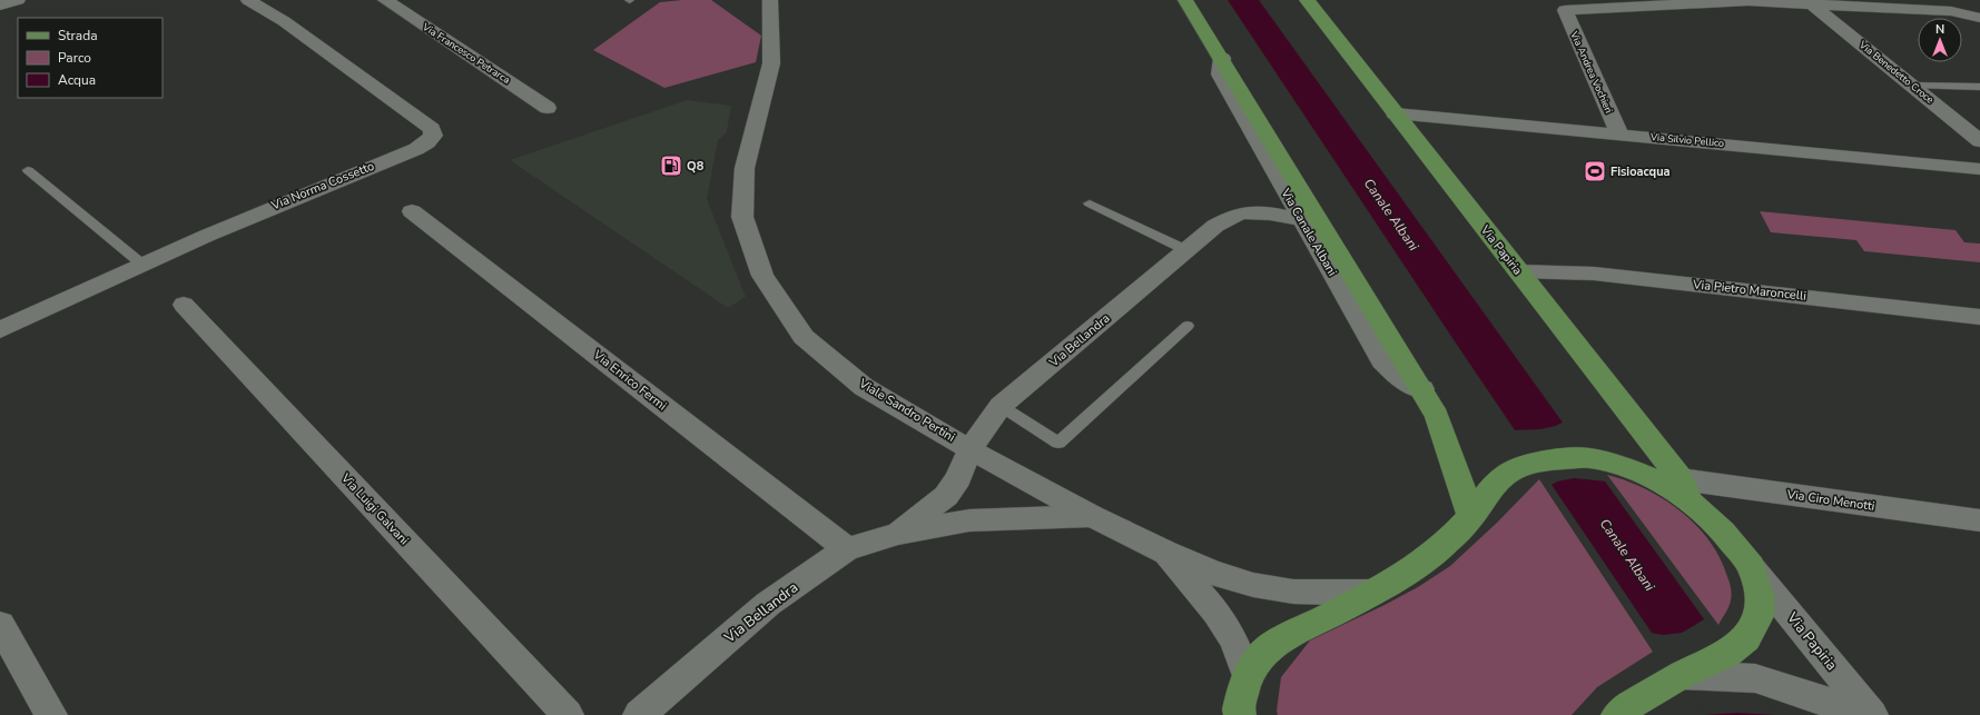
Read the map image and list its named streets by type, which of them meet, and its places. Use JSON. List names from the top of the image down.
{
  "streets": {
    "main road": ["Via Canale Albani", "Via Papiria"],
    "street": [
      "Via Francesco Petrarca",
      "Via Andrea Vochieri",
      "Via Benedetto Croce",
      "Via Silvio Pellico",
      "Via Norma Cossetto",
      "Via Pietro Maroncelli",
      "Via Bellandra",
      "Via Enrico Fermi",
      "Viale Sandro Pertini",
      "Via Ciro Menotti",
      "Via Luigi Galvani"
    ]
  },
  "crossings": [
    ["Via Andrea Vochieri", "Via Benedetto Croce"],
    ["Via Andrea Vochieri", "Via Silvio Pellico"],
    ["Via Silvio Pellico", "Via Papiria"],
    ["Via Canale Albani", "Via Bellandra"],
    ["Via Papiria", "Via Pietro Maroncelli"],
    ["Via Papiria", "Via Ciro Menotti"],
    ["Via Bellandra", "Via Enrico Fermi"],
    ["Via Bellandra", "Viale Sandro Pertini"]
  ],
  "water": ["Canale Albani"],
  "places": {
    "fuel station": ["Q8"],
    "sports": ["Fisioacqua"]
  },
  "legend": ["Strada", "Parco", "Acqua"],
  "north": "top"
}
